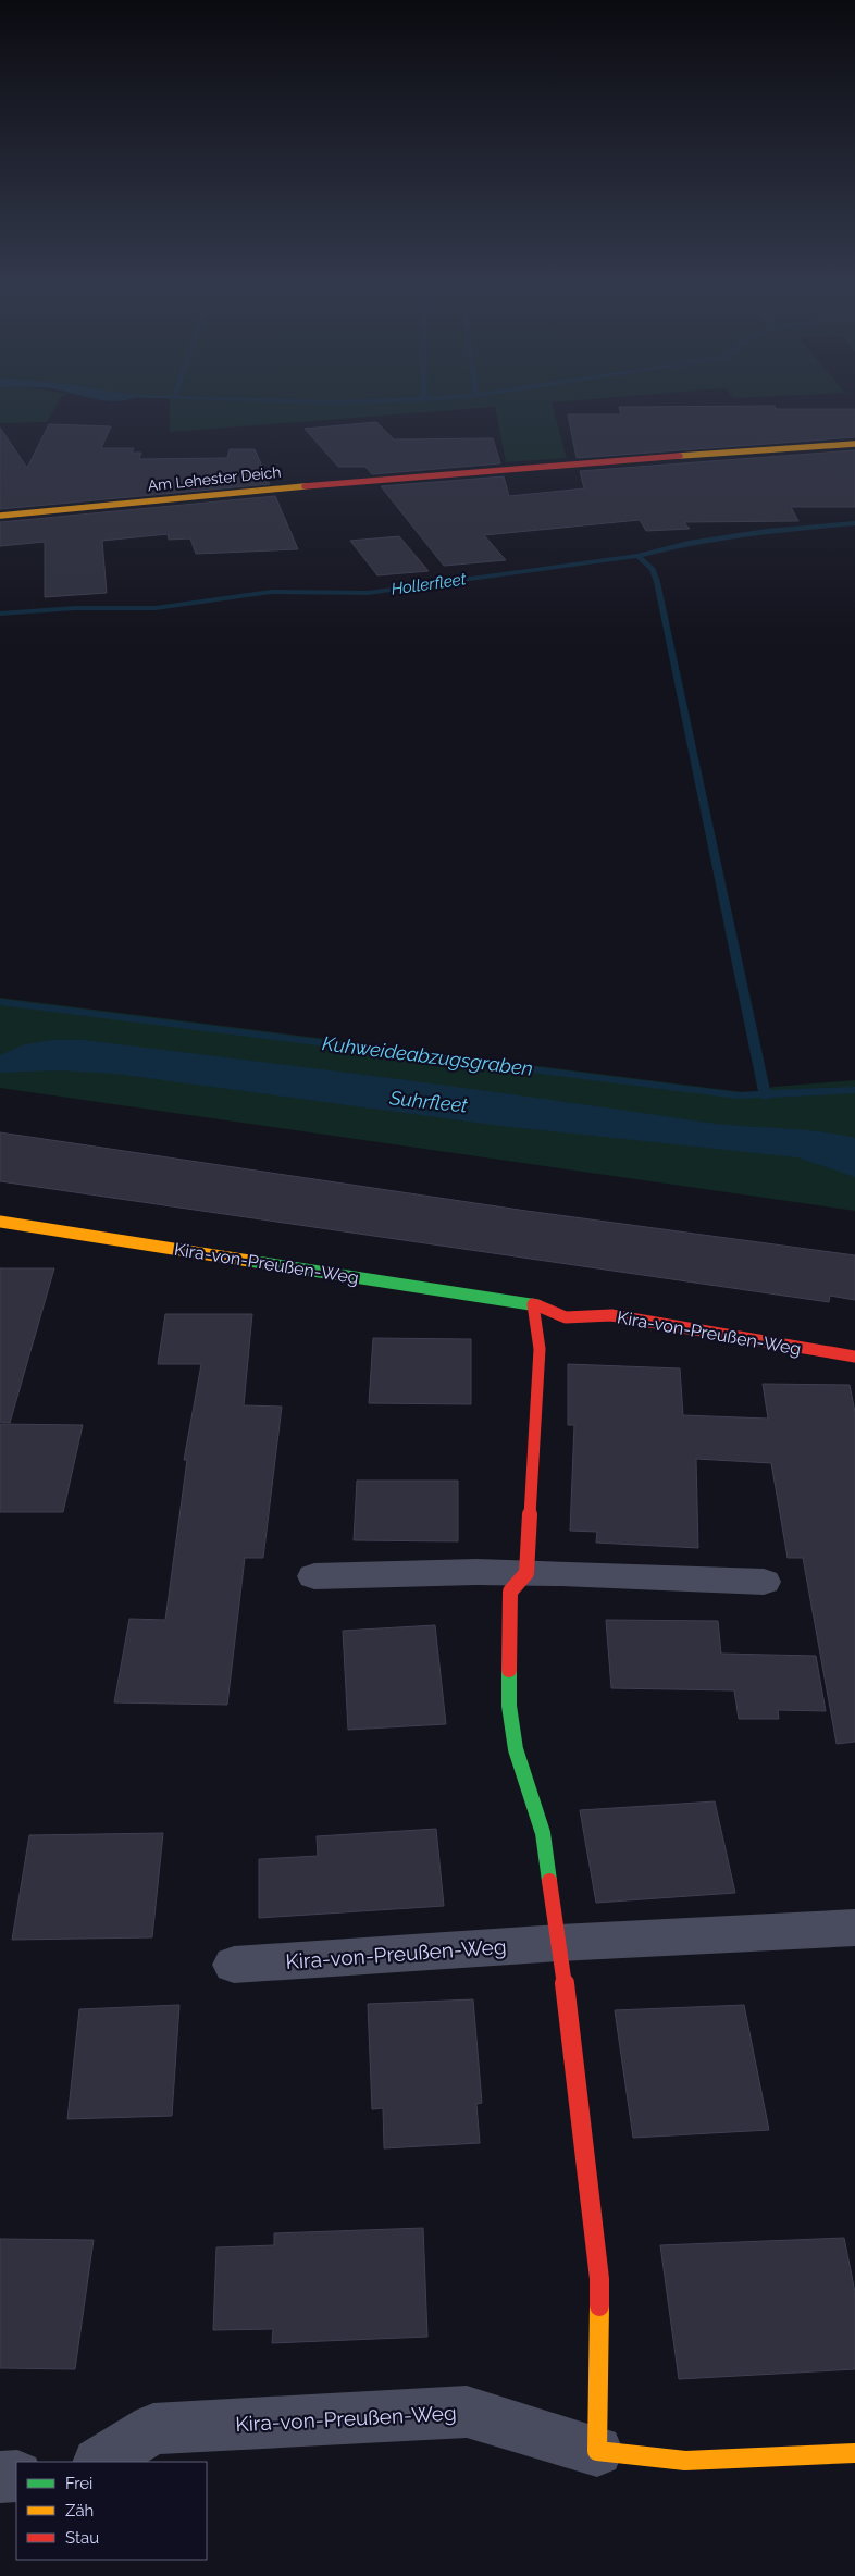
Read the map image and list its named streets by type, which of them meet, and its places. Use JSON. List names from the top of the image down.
{
  "streets": {
    "street": ["Am Lehester Deich", "Kira-von-Preußen-Weg"]
  },
  "water": ["Hollerfleet", "Kuhweideabzugsgraben", "Suhrfleet"],
  "legend": ["Frei", "Zäh", "Stau"]
}
